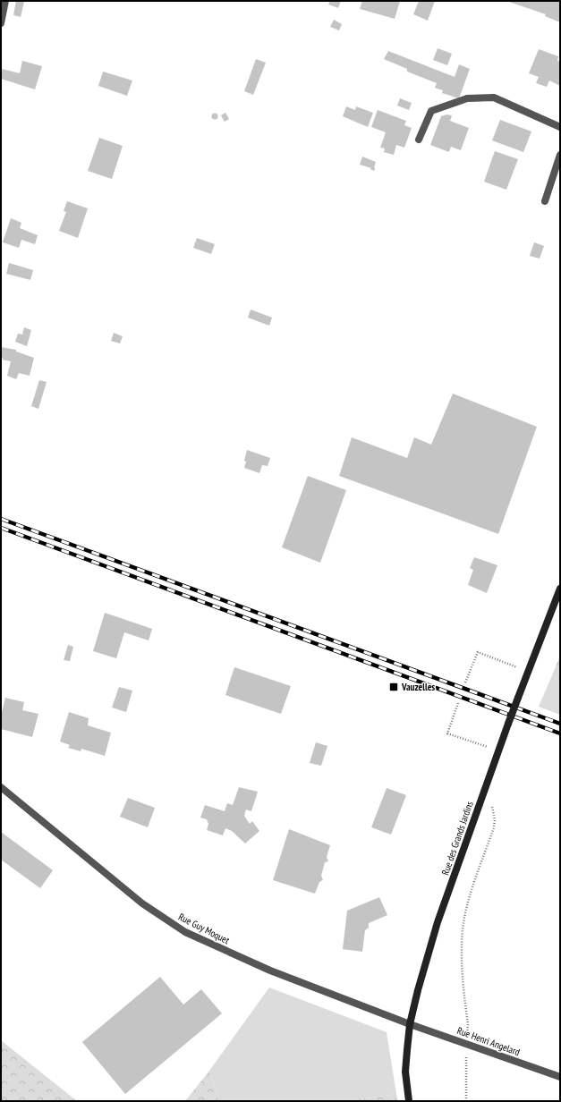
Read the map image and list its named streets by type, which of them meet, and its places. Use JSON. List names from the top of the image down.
{
  "streets": {
    "main road": ["Rue des Grands Jardins"],
    "street": ["Rue Guy Moquet", "Rue Henri Angelard"]
  },
  "crossings": [
    ["Rue des Grands Jardins", "Rue Guy Moquet"],
    ["Rue des Grands Jardins", "Rue Henri Angelard"],
    ["Rue Guy Moquet", "Rue Henri Angelard"]
  ],
  "places": {
    "transit": ["Vauzelles"]
  }
}
